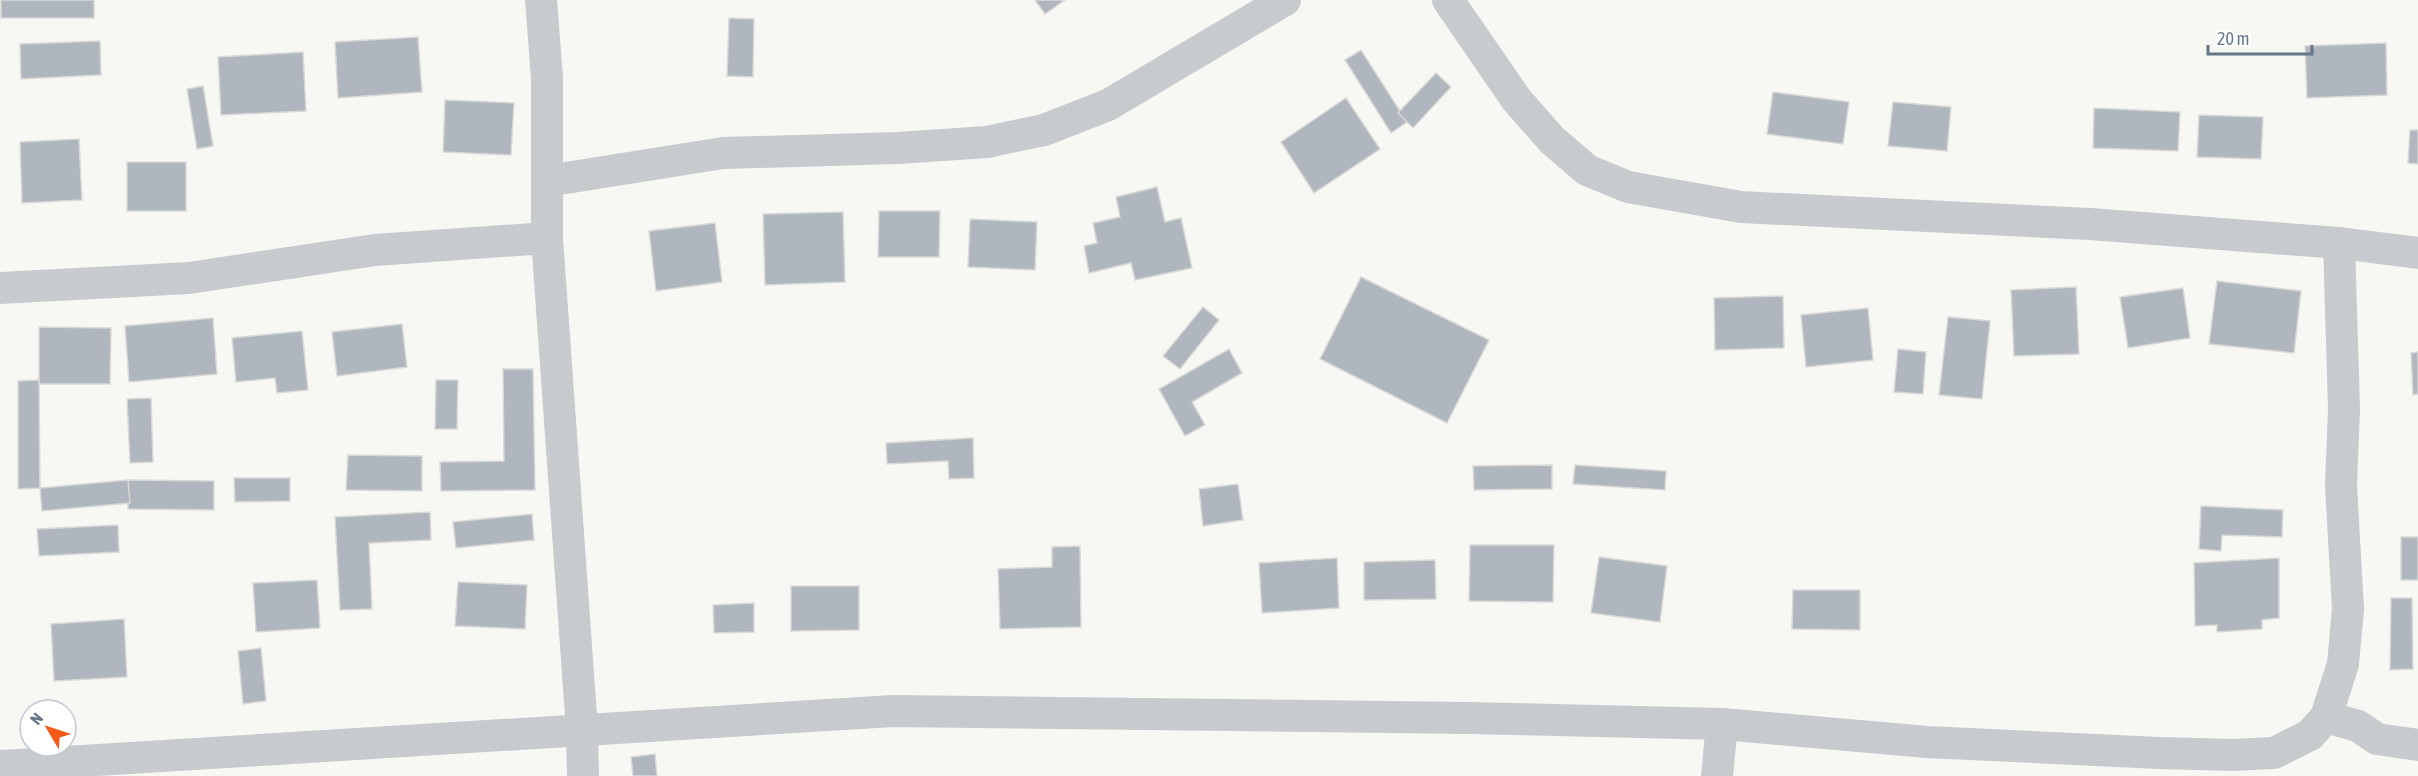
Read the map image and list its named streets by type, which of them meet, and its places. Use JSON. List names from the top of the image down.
{
  "scale_bar": "20 m",
  "north": "top left"
}
